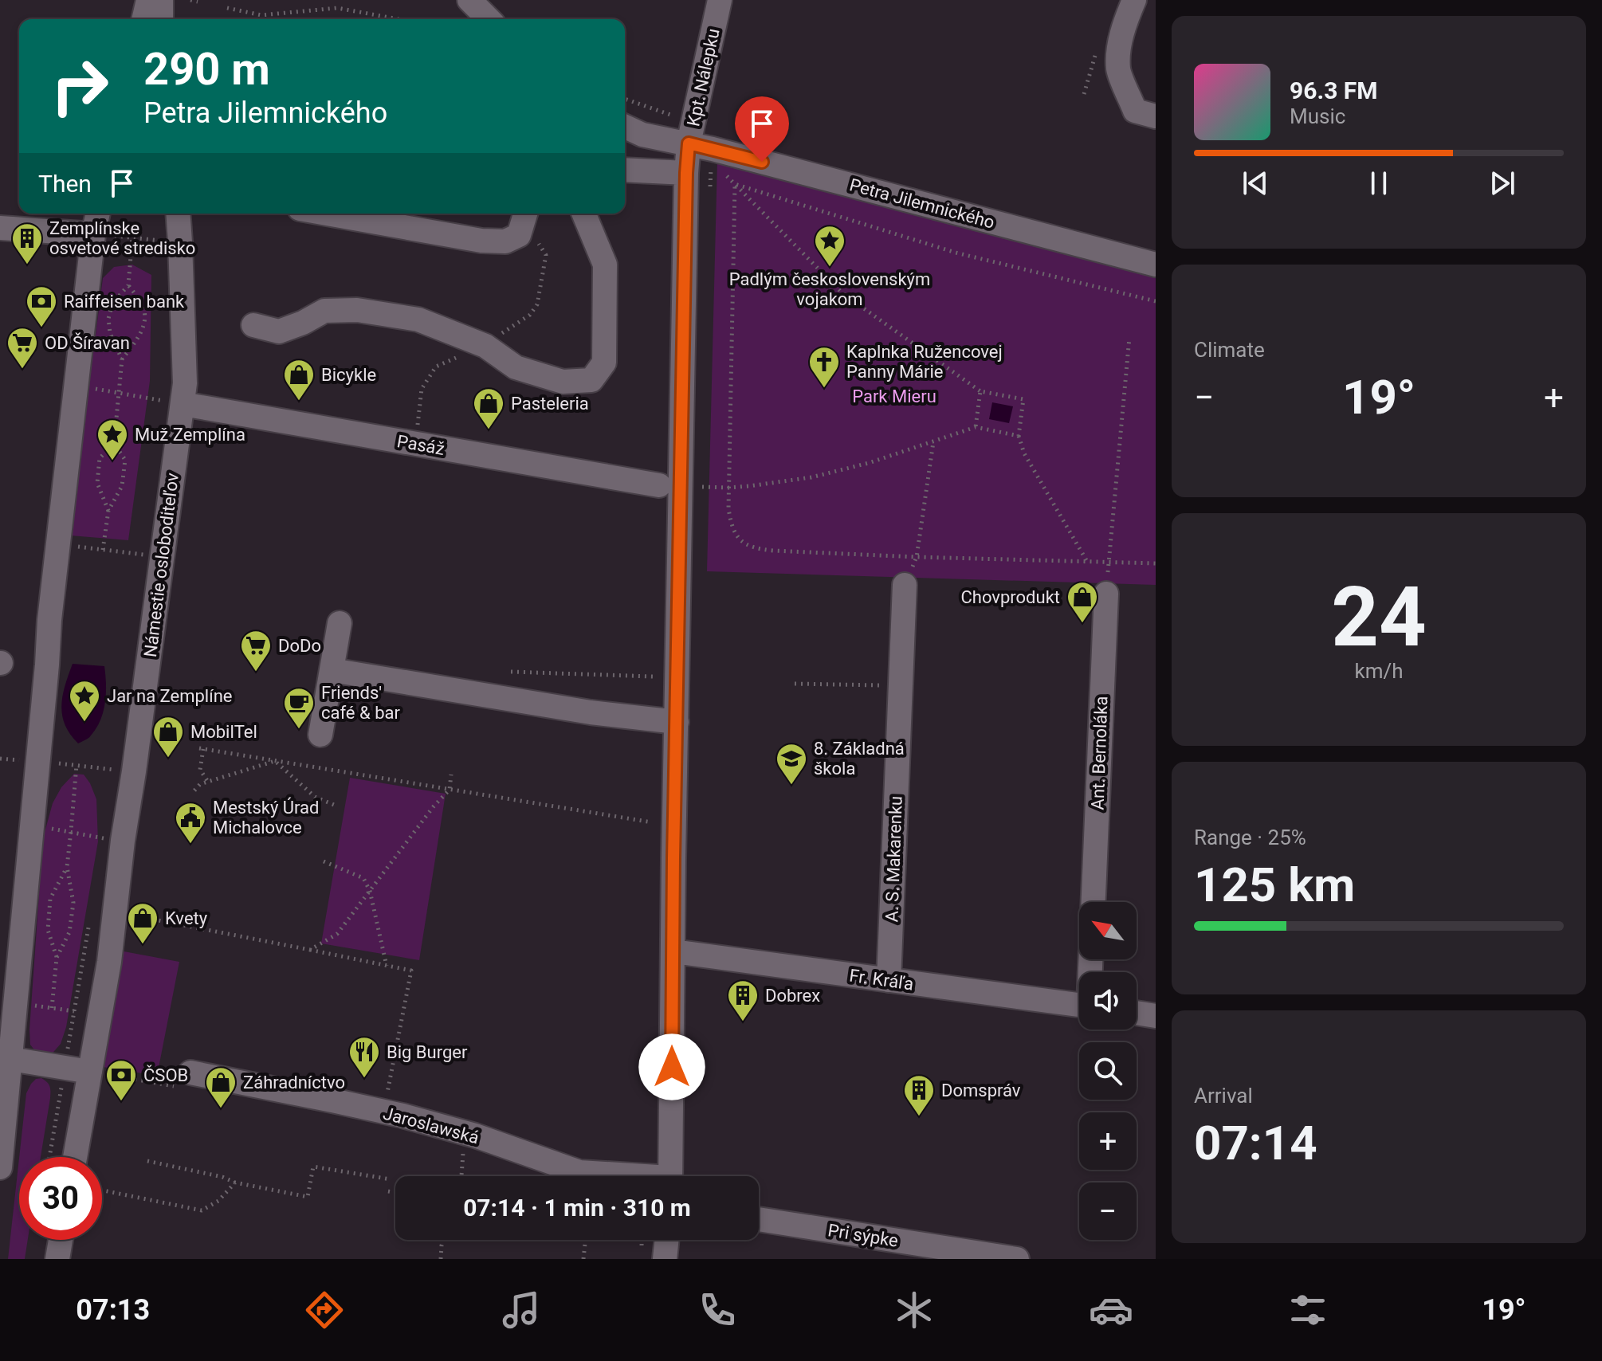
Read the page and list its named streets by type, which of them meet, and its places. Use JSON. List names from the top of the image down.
{
  "streets": {
    "street": [
      "Kpt. Nálepku",
      "Petra Jilemnického",
      "Pasáž",
      "Námestie osloboditeľov",
      "Ant. Bernoláka",
      "A. S. Makarenku",
      "Fr. Kráľa",
      "Jaroslawská",
      "Pri sýpke"
    ]
  },
  "crossings": [
    ["Kpt. Nálepku", "Petra Jilemnického"],
    ["Kpt. Nálepku", "Fr. Kráľa"],
    ["Pasáž", "Námestie osloboditeľov"],
    ["A. S. Makarenku", "Fr. Kráľa"]
  ],
  "parks": ["Park Mieru"],
  "places": {
    "building": ["Zemplínske osvetové stredisko", "Dobrex", "Domspráv"],
    "place": ["Padlým československým vojakom", "Muž Zemplína", "Jar na Zemplíne"],
    "bank": ["Raiffeisen bank", "ČSOB"],
    "supermarket": ["OD Šíravan", "DoDo"],
    "church": ["Kaplnka Ružencovej Panny Márie"],
    "shop": [
      "Bicykle",
      "Pasteleria",
      "Chovprodukt",
      "MobilTel",
      "Kvety",
      "Záhradníctvo"
    ],
    "cafe": ["Friends' café & bar"],
    "school or university": ["8. Základná škola"],
    "public building": ["Mestský Úrad Michalovce"],
    "restaurant": ["Big Burger"]
  },
  "north": "top left",
  "page": {
    "turn": ["290 m", "Petra Jilemnického"],
    "song": ["96.3 FM", "Music"],
    "then": "Then",
    "tile": [
      "Climate",
      ["24", "km/h"],
      ["Range · 25%", "125 km"],
      ["Arrival", "07:14"]
    ],
    "heat": ["−", "19°", "+"],
    "map_buttons": ["+", "−"],
    "limit": "30",
    "trip": "07:14 · 1 min · 310 m",
    "tabs": ["07:13", "19°"]
  }
}
